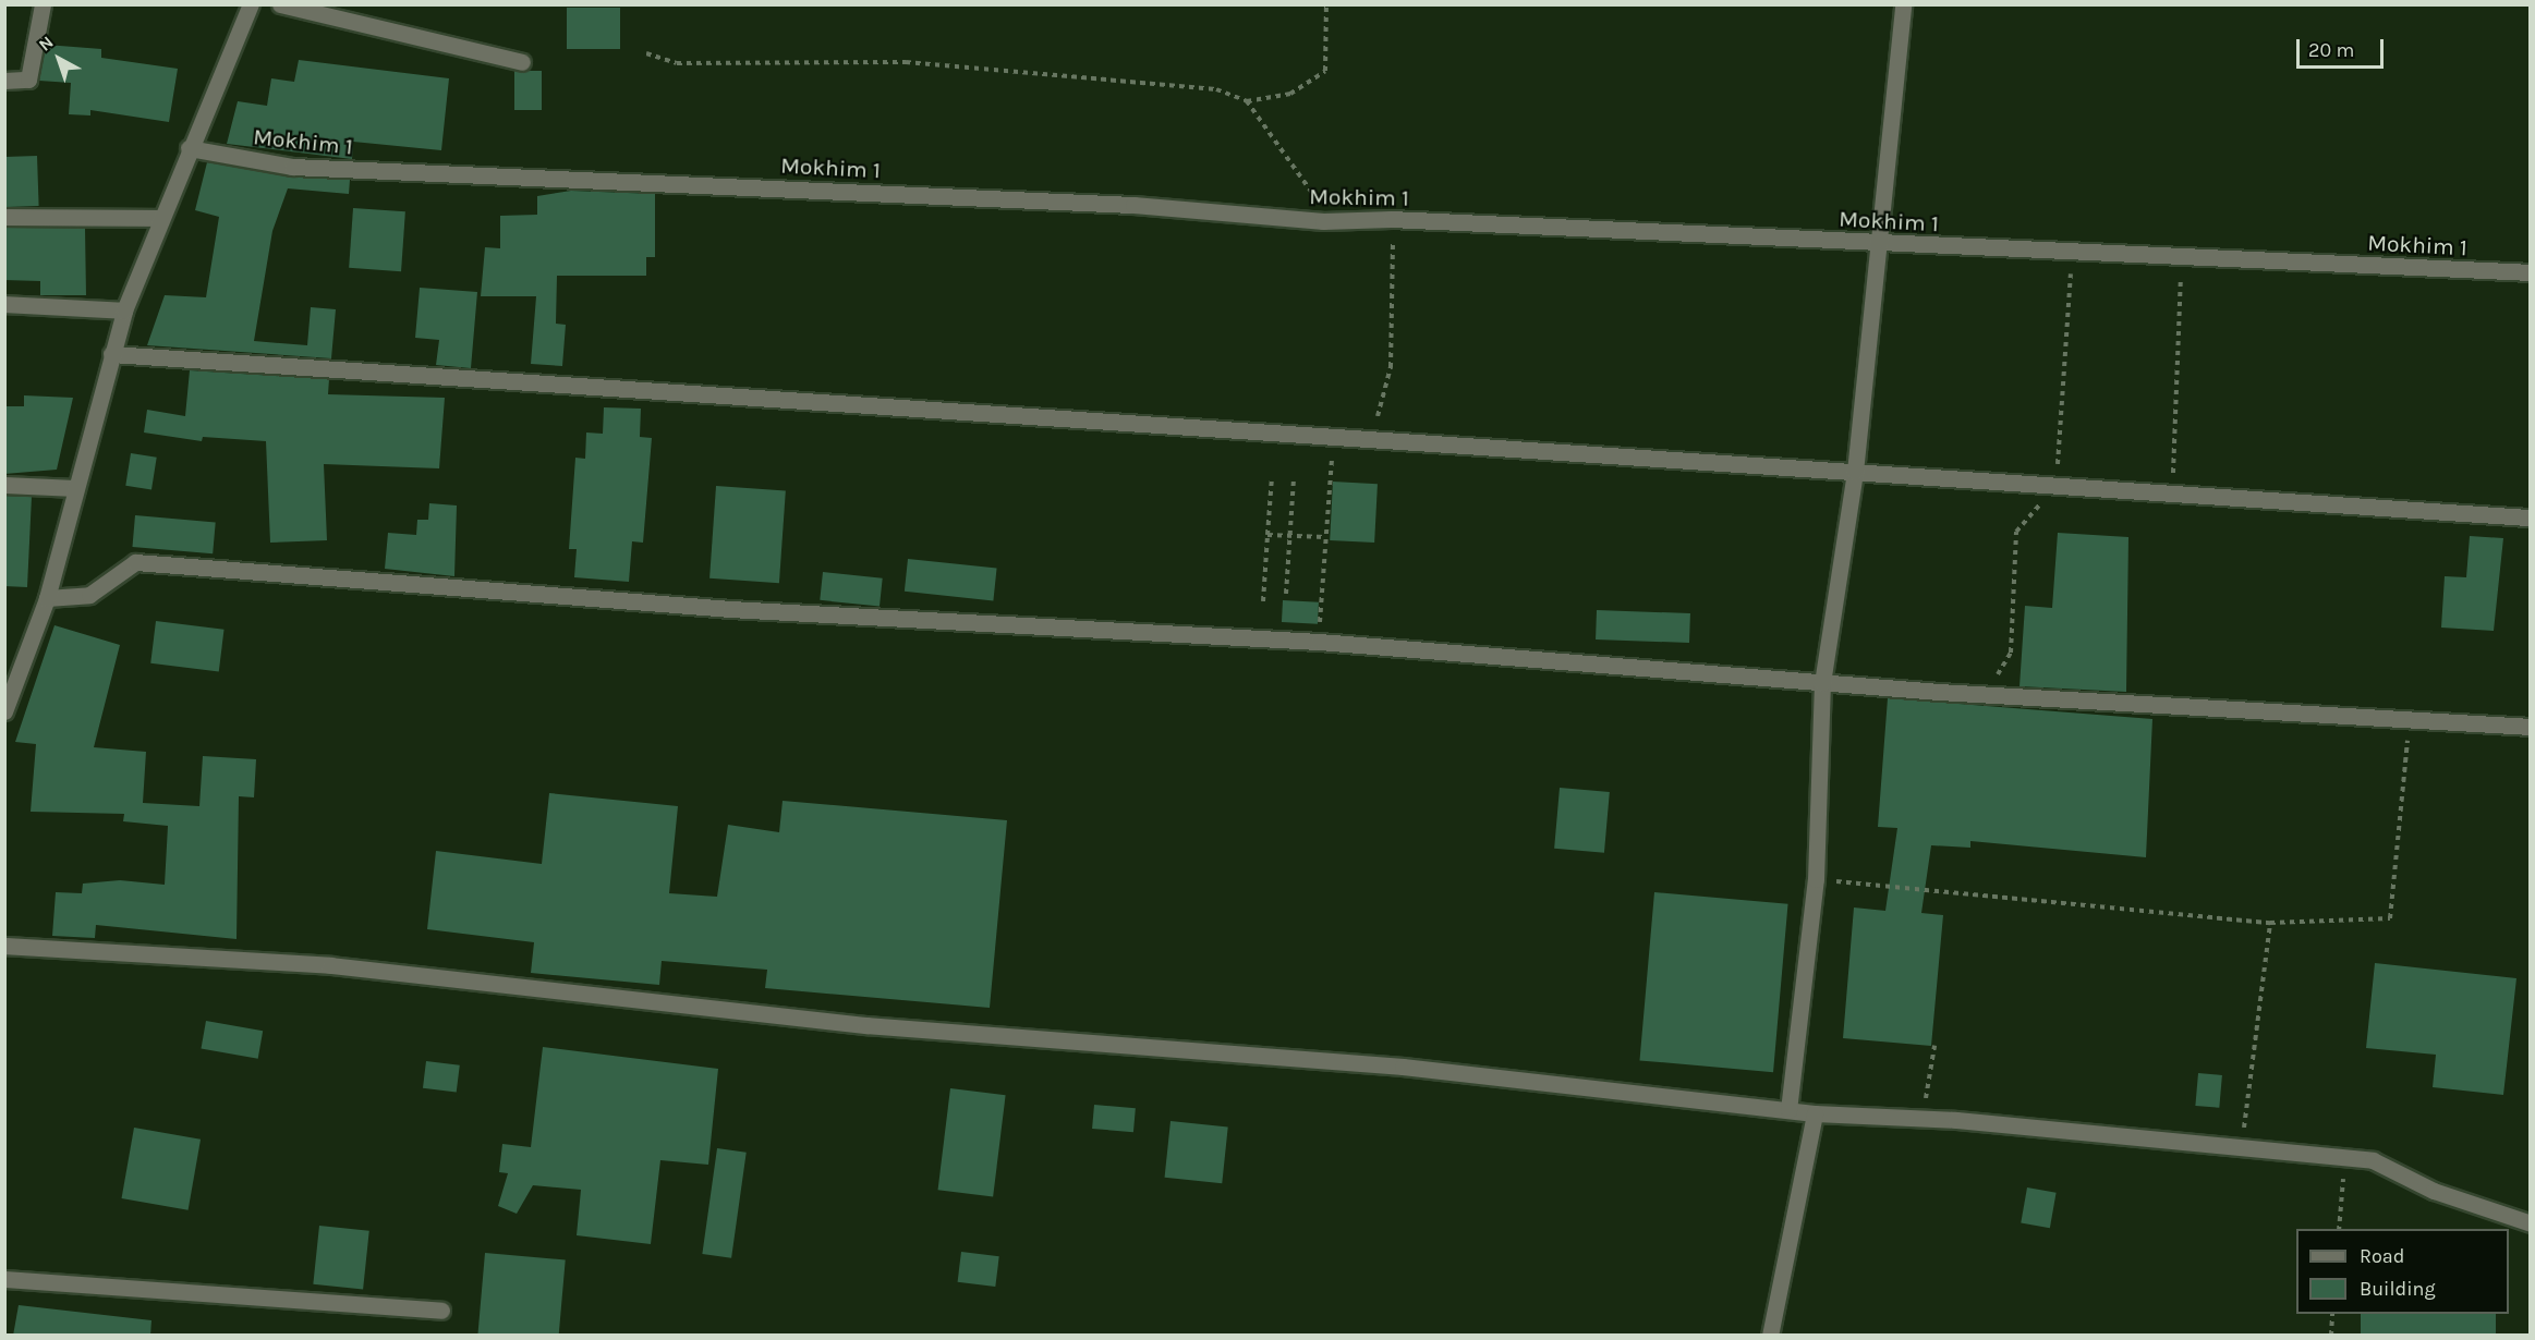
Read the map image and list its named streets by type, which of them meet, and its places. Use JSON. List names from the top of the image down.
{
  "streets": {
    "street": ["Mokhim 1"]
  },
  "legend": ["Road", "Building"],
  "scale_bar": "20 m",
  "north": "top left"
}
